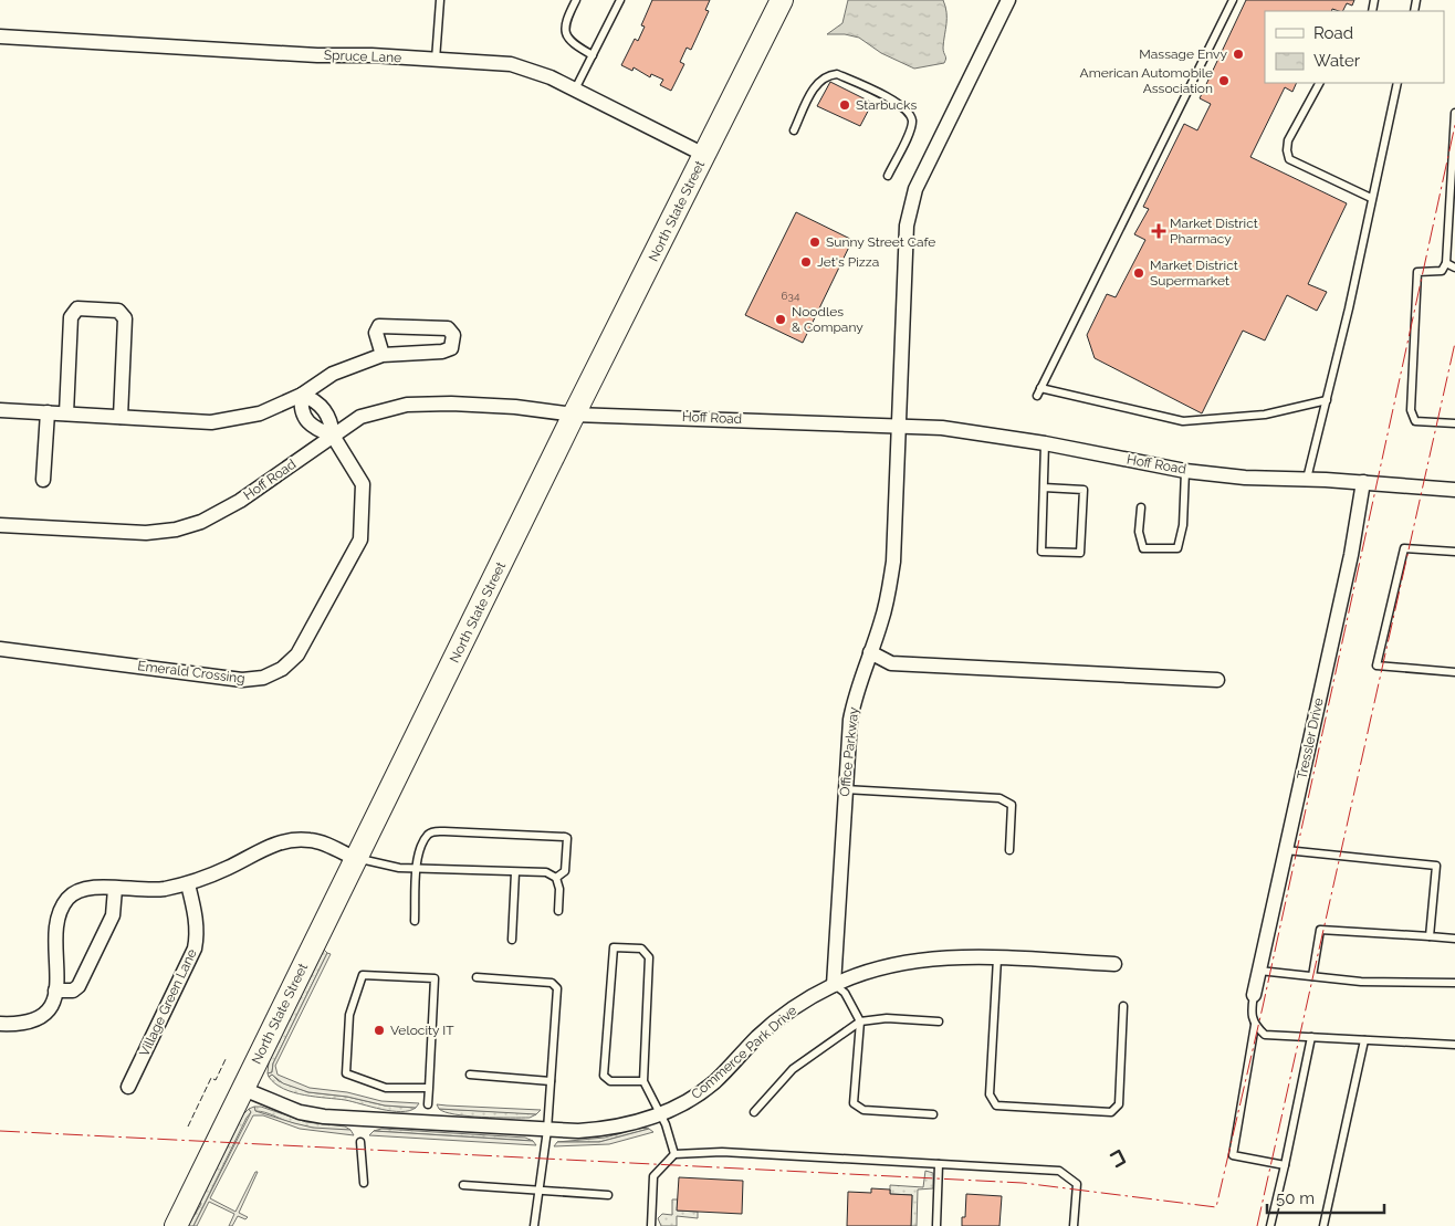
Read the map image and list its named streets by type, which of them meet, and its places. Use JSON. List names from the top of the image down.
{
  "streets": {
    "main road": ["North State Street"],
    "street": [
      "Spruce Lane",
      "Hoff Road",
      "Emerald Crossing",
      "Tressler Drive",
      "Office Parkway",
      "Village Green Lane",
      "Commerce Park Drive"
    ]
  },
  "crossings": [
    ["Spruce Lane", "North State Street"],
    ["North State Street", "Hoff Road"],
    ["North State Street", "Commerce Park Drive"],
    ["Hoff Road", "Emerald Crossing"],
    ["Hoff Road", "Tressler Drive"],
    ["Hoff Road", "Office Parkway"],
    ["Office Parkway", "Commerce Park Drive"]
  ],
  "places": {
    "other": [
      "Massage Envy",
      "American Automobile Association",
      "Starbucks",
      "Sunny Street Cafe",
      "Jet's Pizza",
      "Market District Supermarket",
      "Noodles & Company",
      "Velocity IT"
    ],
    "health": ["Market District Pharmacy"]
  },
  "house_numbers": ["634"],
  "legend": ["Road", "Water"],
  "scale_bar": "50 m"
}
